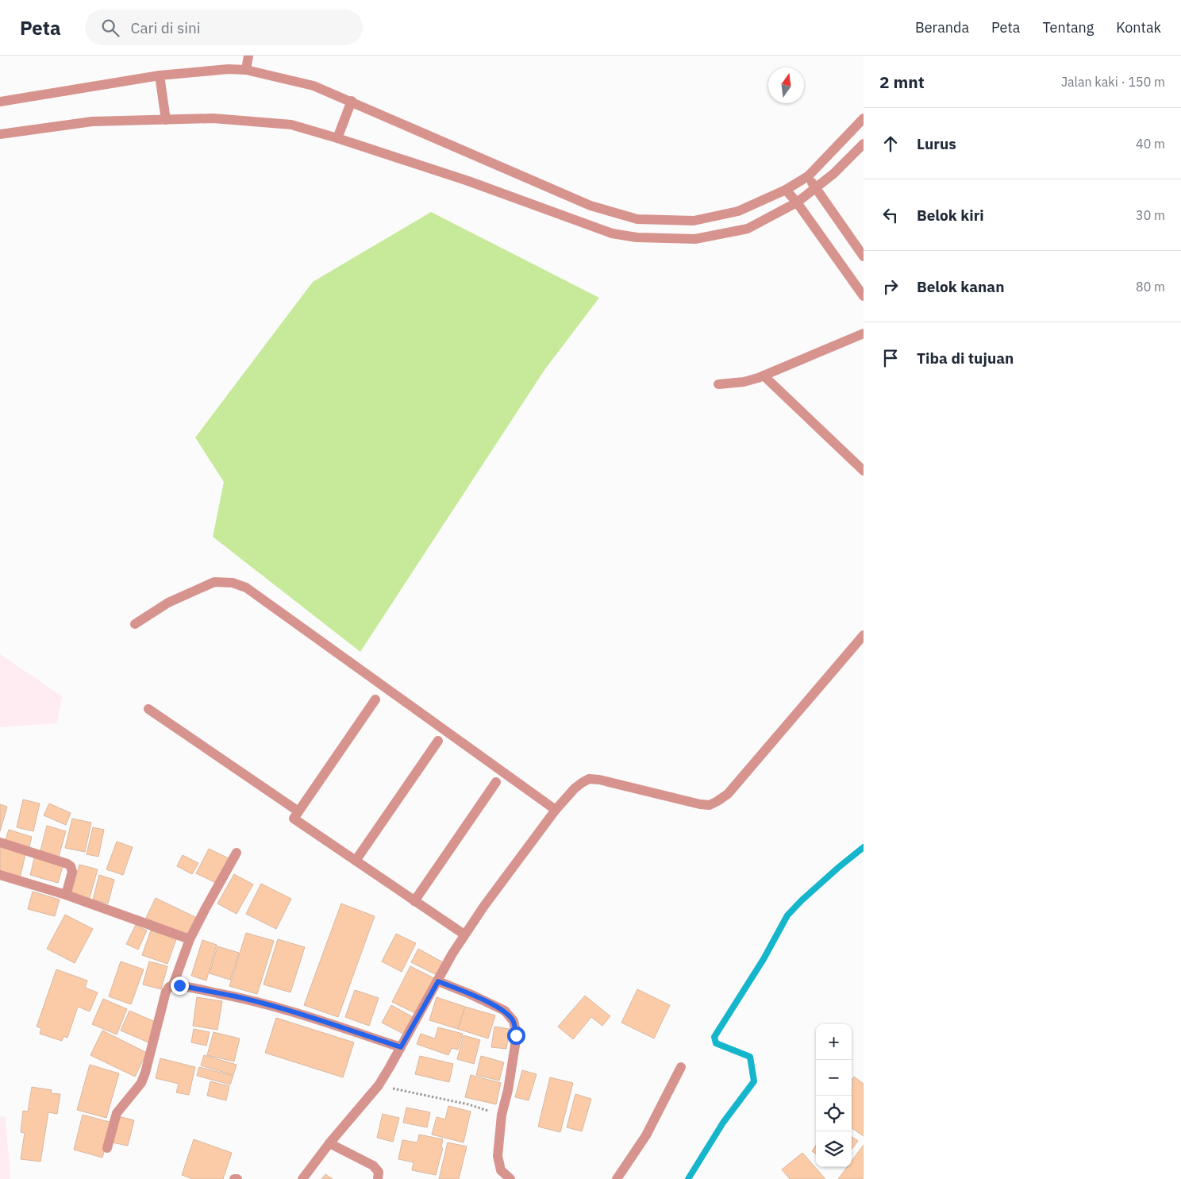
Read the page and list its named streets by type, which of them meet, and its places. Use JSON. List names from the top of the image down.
{
  "north": "top",
  "page": {
    "header": "Peta",
    "search": "Cari di sini",
    "nav": [
      "Beranda",
      "Peta",
      "Tentang",
      "Kontak"
    ],
    "heading": ["2 mnt", "Jalan kaki · 150 m"],
    "list": [
      ["Lurus", "40 m"],
      ["Belok kiri", "30 m"],
      ["Belok kanan", "80 m"],
      "Tiba di tujuan"
    ],
    "map_buttons": ["+", "−"]
  }
}
